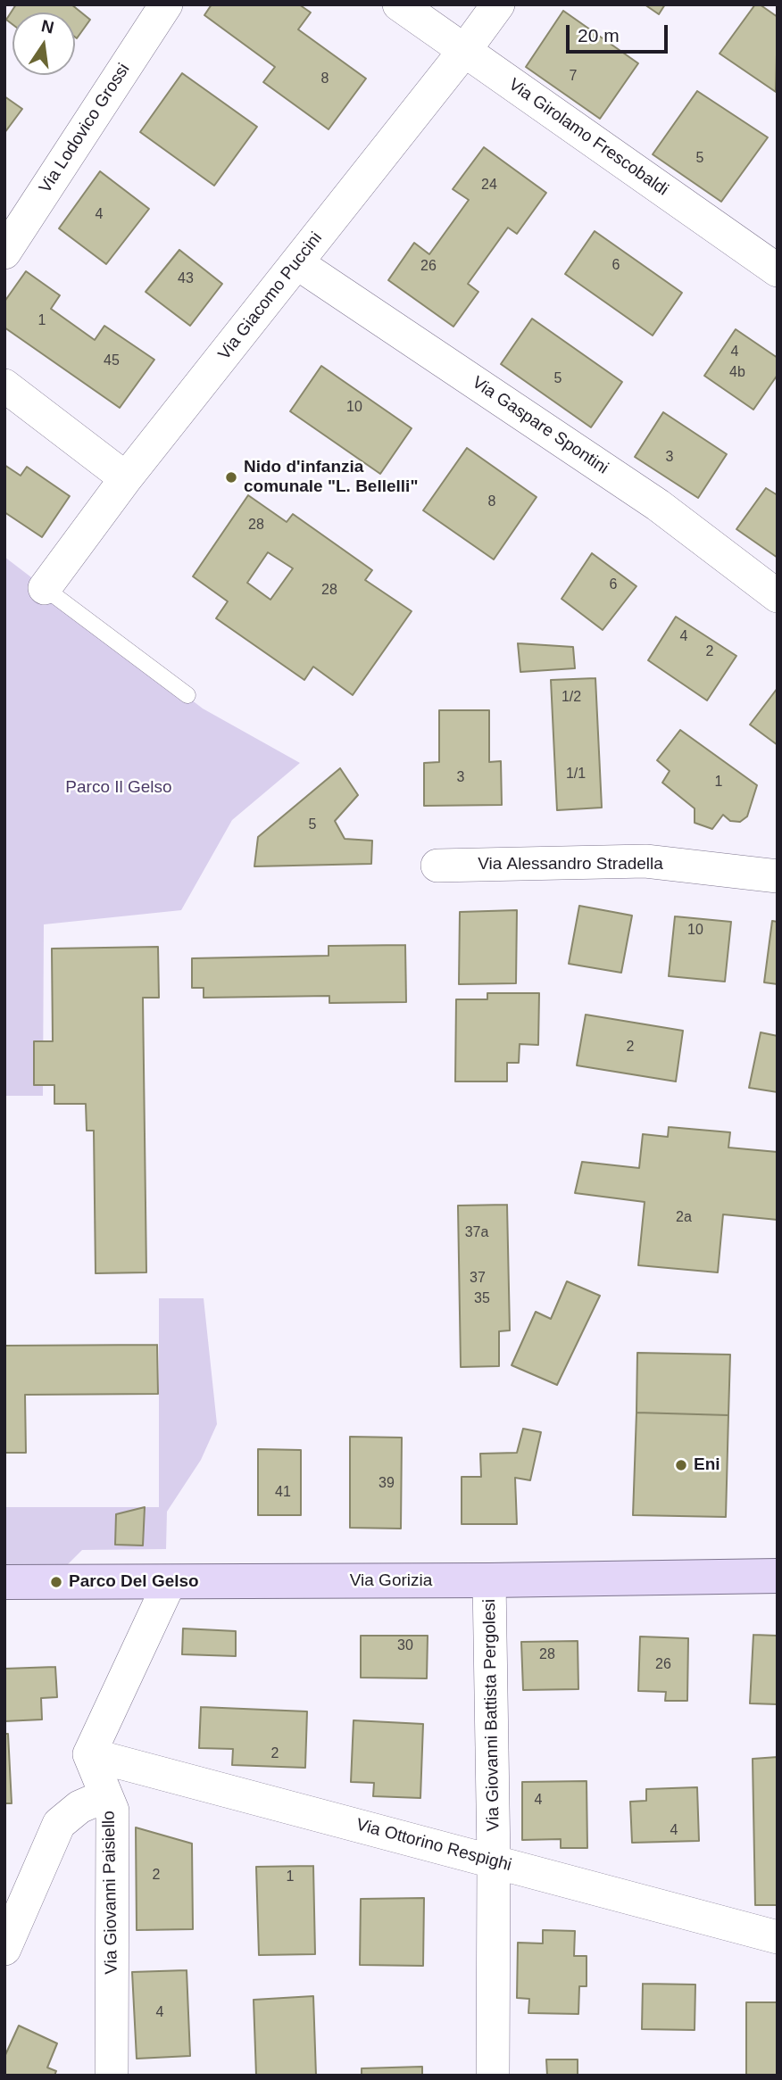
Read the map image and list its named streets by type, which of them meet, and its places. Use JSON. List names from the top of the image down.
{
  "streets": {
    "main road": ["Via Gorizia"],
    "street": [
      "Via Lodovico Grossi",
      "Via Girolamo Frescobaldi",
      "Via Giacomo Puccini",
      "Via Gaspare Spontini",
      "Via Alessandro Stradella",
      "Via Giovanni Battista Pergolesi",
      "Via Ottorino Respighi",
      "Via Giovanni Paisiello"
    ]
  },
  "crossings": [
    ["Via Girolamo Frescobaldi", "Via Giacomo Puccini"],
    ["Via Giacomo Puccini", "Via Gaspare Spontini"],
    ["Via Gorizia", "Via Giovanni Battista Pergolesi"],
    ["Via Giovanni Battista Pergolesi", "Via Ottorino Respighi"],
    ["Via Ottorino Respighi", "Via Giovanni Paisiello"]
  ],
  "parks": ["Parco Il Gelso"],
  "places": ["Nido d'infanzia comunale \"L. Bellelli\"", "Eni", "Parco Del Gelso"],
  "house_numbers": [
    "7",
    "8",
    "5",
    "24",
    "4",
    "6",
    "26",
    "43",
    "1",
    "4",
    "45",
    "4b",
    "5",
    "10",
    "3",
    "8",
    "28",
    "6",
    "28",
    "4",
    "2",
    "1/2",
    "1/1",
    "3",
    "1",
    "5",
    "10",
    "2",
    "2a",
    "37a",
    "37",
    "35",
    "39",
    "41",
    "30",
    "28",
    "26",
    "2",
    "4",
    "4",
    "2",
    "1",
    "4"
  ],
  "scale_bar": "20 m",
  "north": "top"
}
